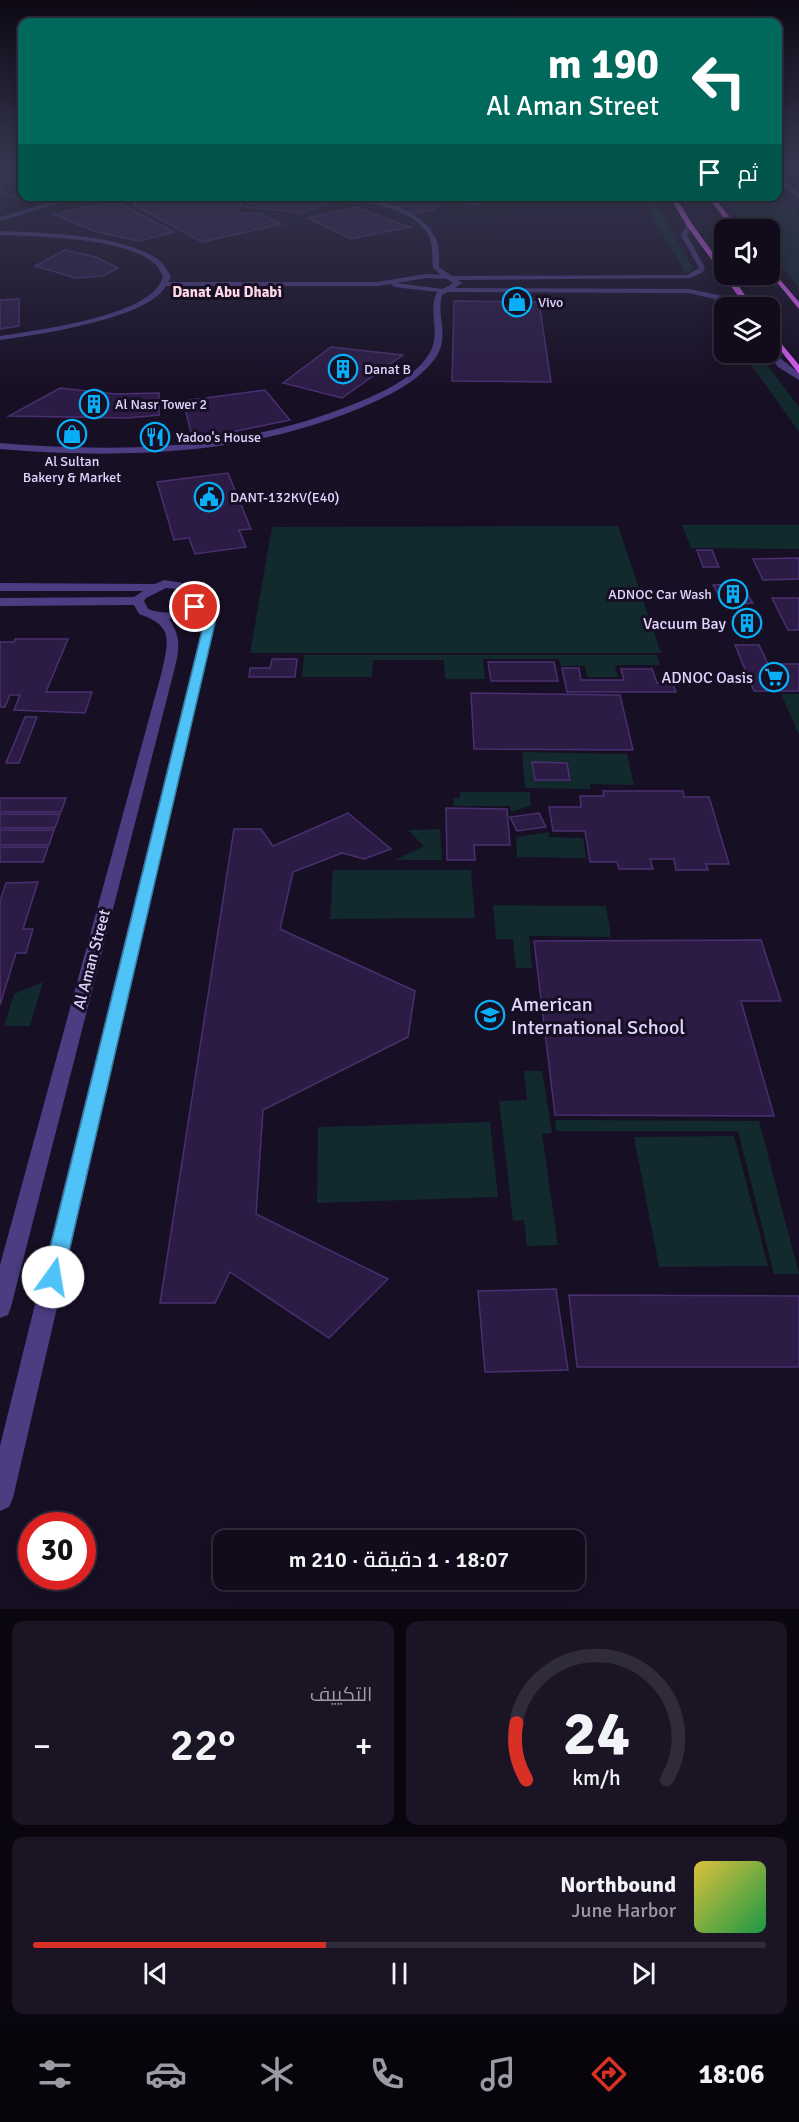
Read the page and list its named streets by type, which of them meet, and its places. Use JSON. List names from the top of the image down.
{
  "streets": {
    "street": ["Al Aman Street"]
  },
  "districts": ["Danat Abu Dhabi"],
  "places": {
    "shop": ["Vivo", "Al Sultan Bakery & Market"],
    "building": [
      "Danat B",
      "Al Nasr Tower 2",
      "ADNOC Car Wash",
      "Vacuum Bay"
    ],
    "restaurant": ["Yadoo's House"],
    "public building": ["DANT-132KV(E40)"],
    "supermarket": ["ADNOC Oasis"],
    "school or university": ["American International School"]
  },
  "page": {
    "turn": ["190 m", "Al Aman Street"],
    "then": "ثم",
    "limit": "30",
    "trip": "18:07 · 1 دقيقة · 210 m",
    "tile": "التكييف",
    "heat": ["−", "22°", "+"],
    "song": ["Northbound", "June Harbor"],
    "tabs": "18:06",
    "gauge": ["24", "km/h"]
  }
}
